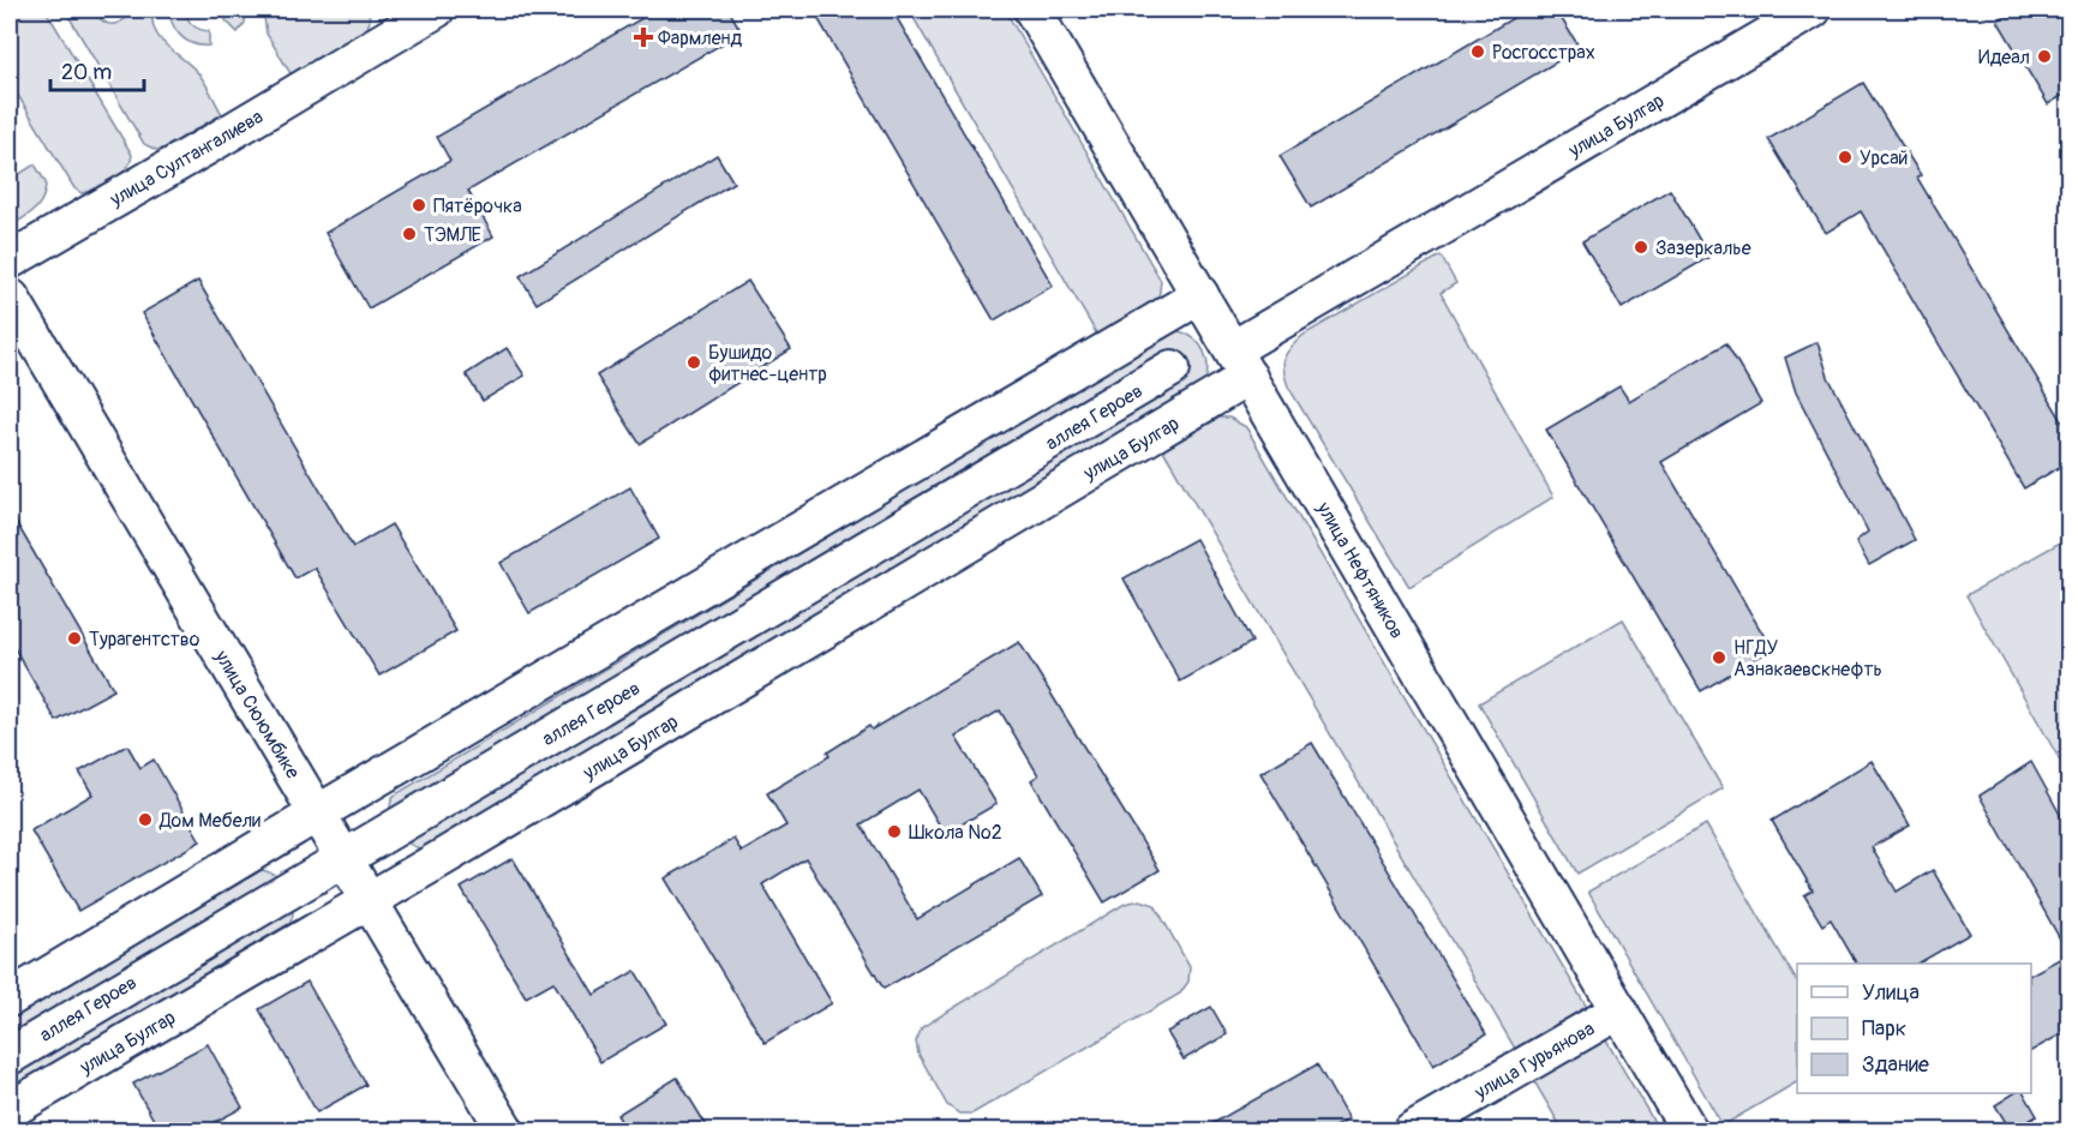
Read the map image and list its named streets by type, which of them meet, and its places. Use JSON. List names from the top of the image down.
{
  "streets": {
    "street": [
      "улица Булгар",
      "улица Султангалиева",
      "аллея Героев",
      "улица Нефтяников",
      "улица Сююмбике",
      "улица Гурьянова"
    ]
  },
  "crossings": [
    ["улица Булгар", "улица Нефтяников"],
    ["улица Булгар", "улица Сююмбике"],
    ["аллея Героев", "улица Сююмбике"],
    ["улица Нефтяников", "улица Гурьянова"]
  ],
  "places": {
    "health": ["Фармленд"],
    "other": [
      "Росгосстрах",
      "Идеал",
      "Урсай",
      "Пятёрочка",
      "ТЭМЛЕ",
      "Зазеркалье",
      "Бушидо фитнес-центр",
      "Турагентство",
      "НГДУ Азнакаевскнефть",
      "Дом Мебели",
      "Школа №2"
    ]
  },
  "legend": ["Улица", "Парк", "Здание"],
  "scale_bar": "20 m"
}
